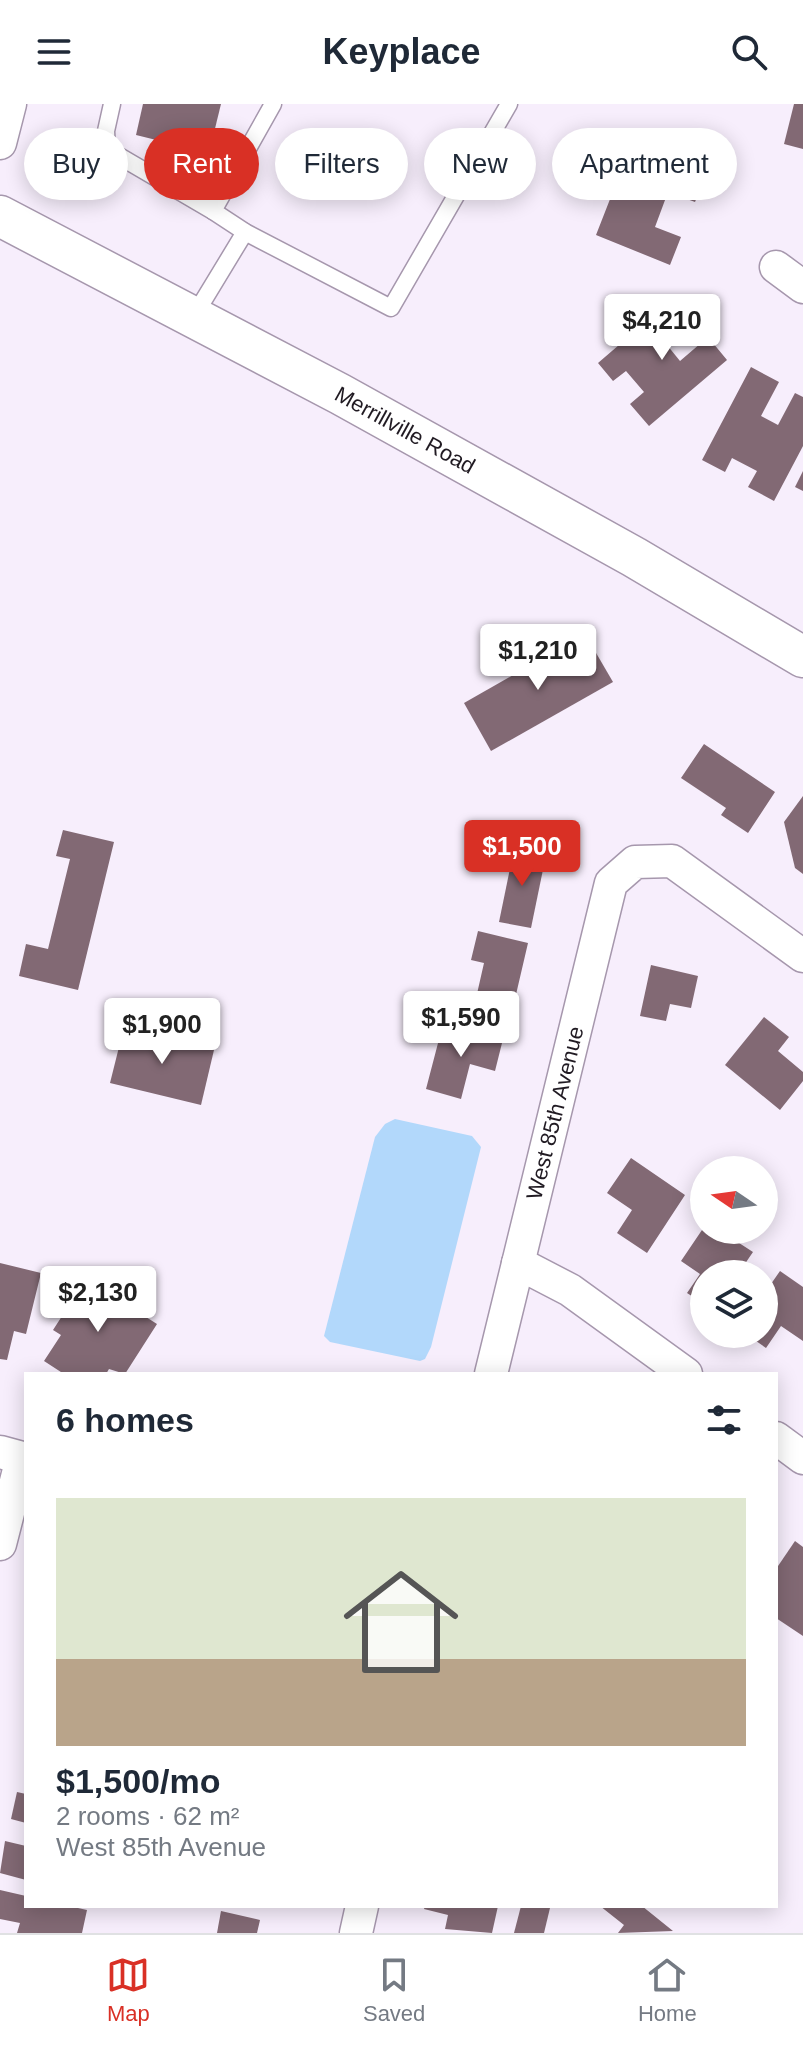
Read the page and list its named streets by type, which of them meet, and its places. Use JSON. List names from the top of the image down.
{
  "streets": {
    "street": ["Merrillville Road", "West 85th Avenue"]
  },
  "north": "left",
  "page": {
    "header": "Keyplace",
    "chip": [
      "Buy",
      "Rent",
      "Filters",
      "New",
      "Apartment"
    ],
    "price": [
      "$4,210",
      "$1,210",
      "$1,500",
      "$1,590",
      "$1,900",
      "$2,130"
    ],
    "heading": "6 homes",
    "list": [
      {
        "name": "$1,500/mo",
        "note": "2 rooms · 62 m² · West 85th Avenue"
      }
    ],
    "tabs": ["Map", "Saved", "Home"]
  }
}
